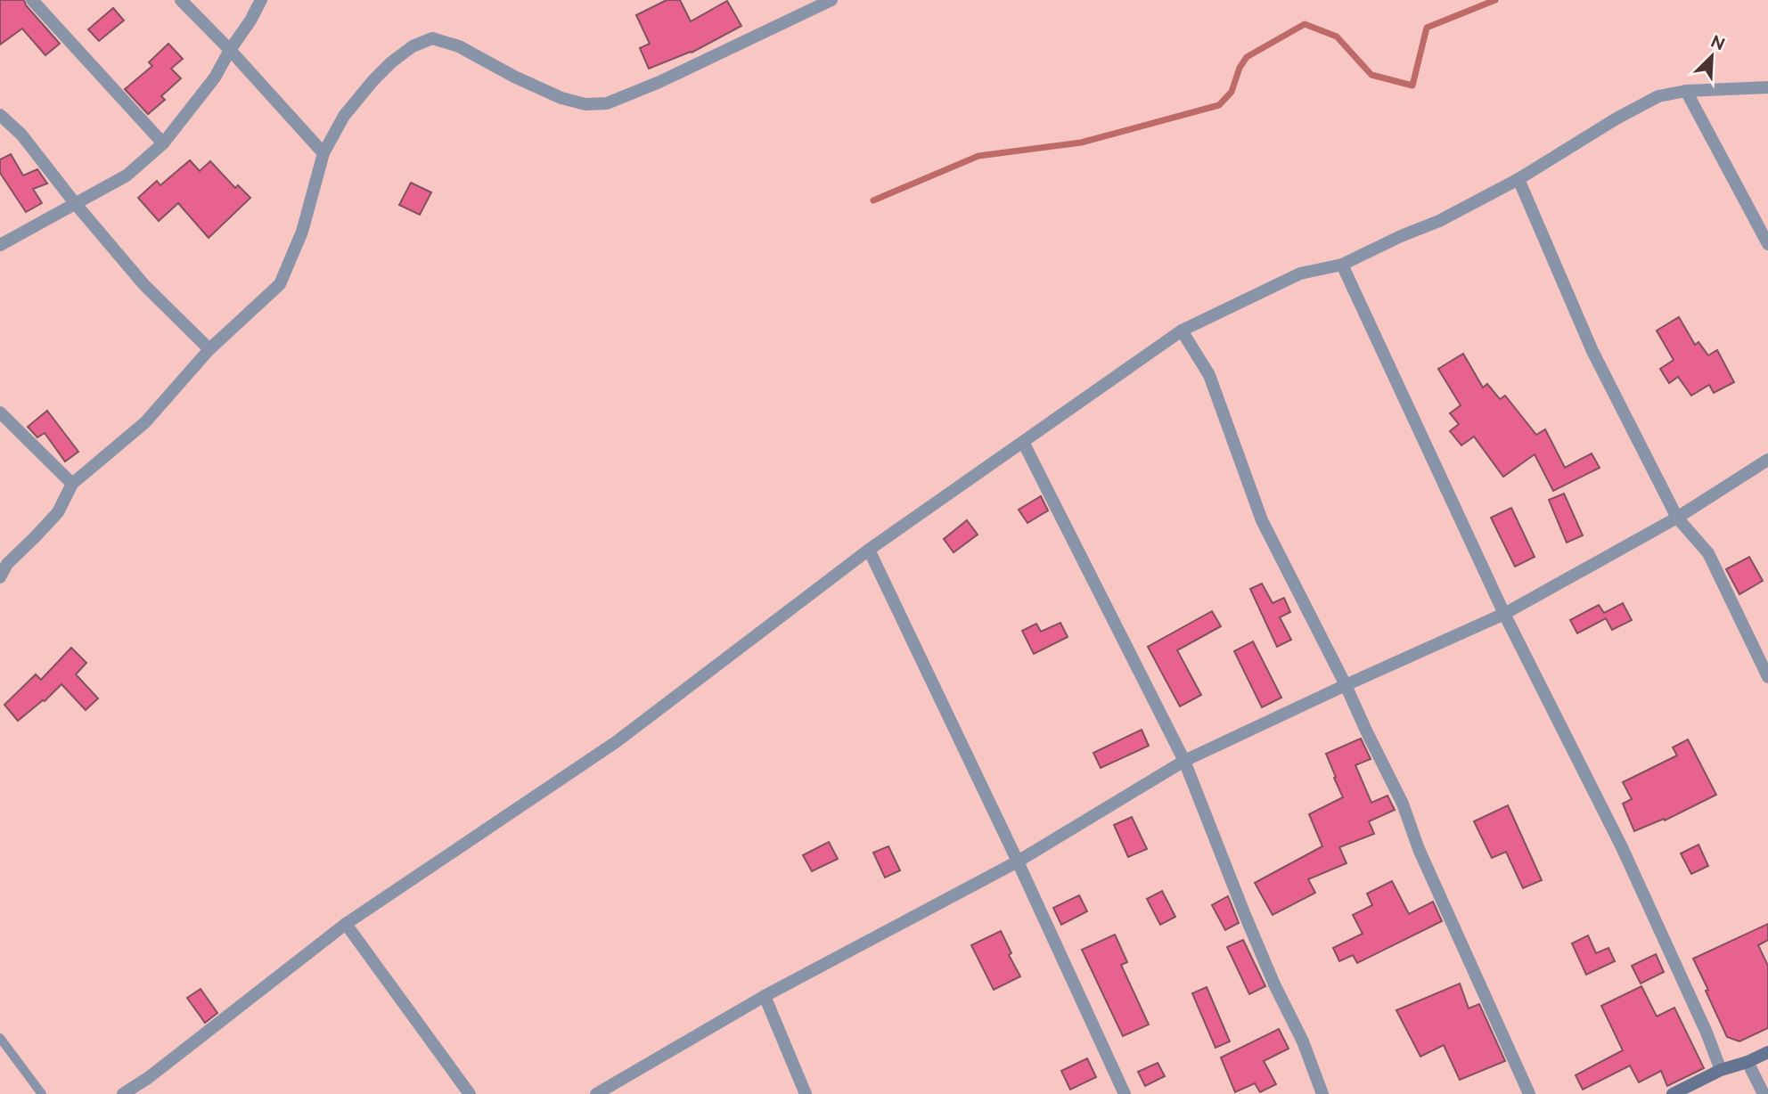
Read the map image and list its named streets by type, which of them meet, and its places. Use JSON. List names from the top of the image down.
{
  "north": "top right"
}
